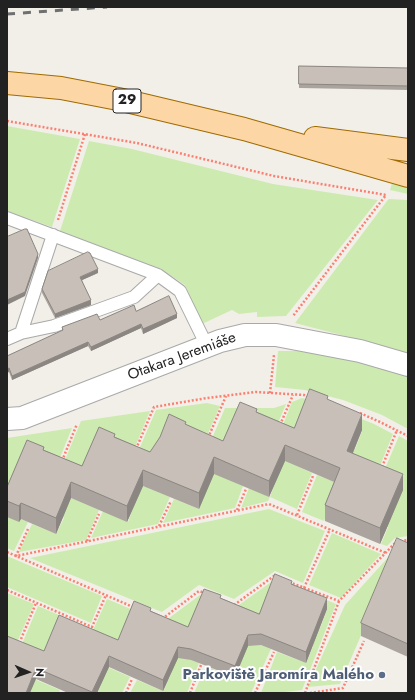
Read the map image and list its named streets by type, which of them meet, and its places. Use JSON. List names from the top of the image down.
{
  "streets": {
    "main road": ["29"],
    "street": ["Otakara Jeremiáše"]
  },
  "places": ["Parkoviště Jaromíra Malého"],
  "north": "right"
}
